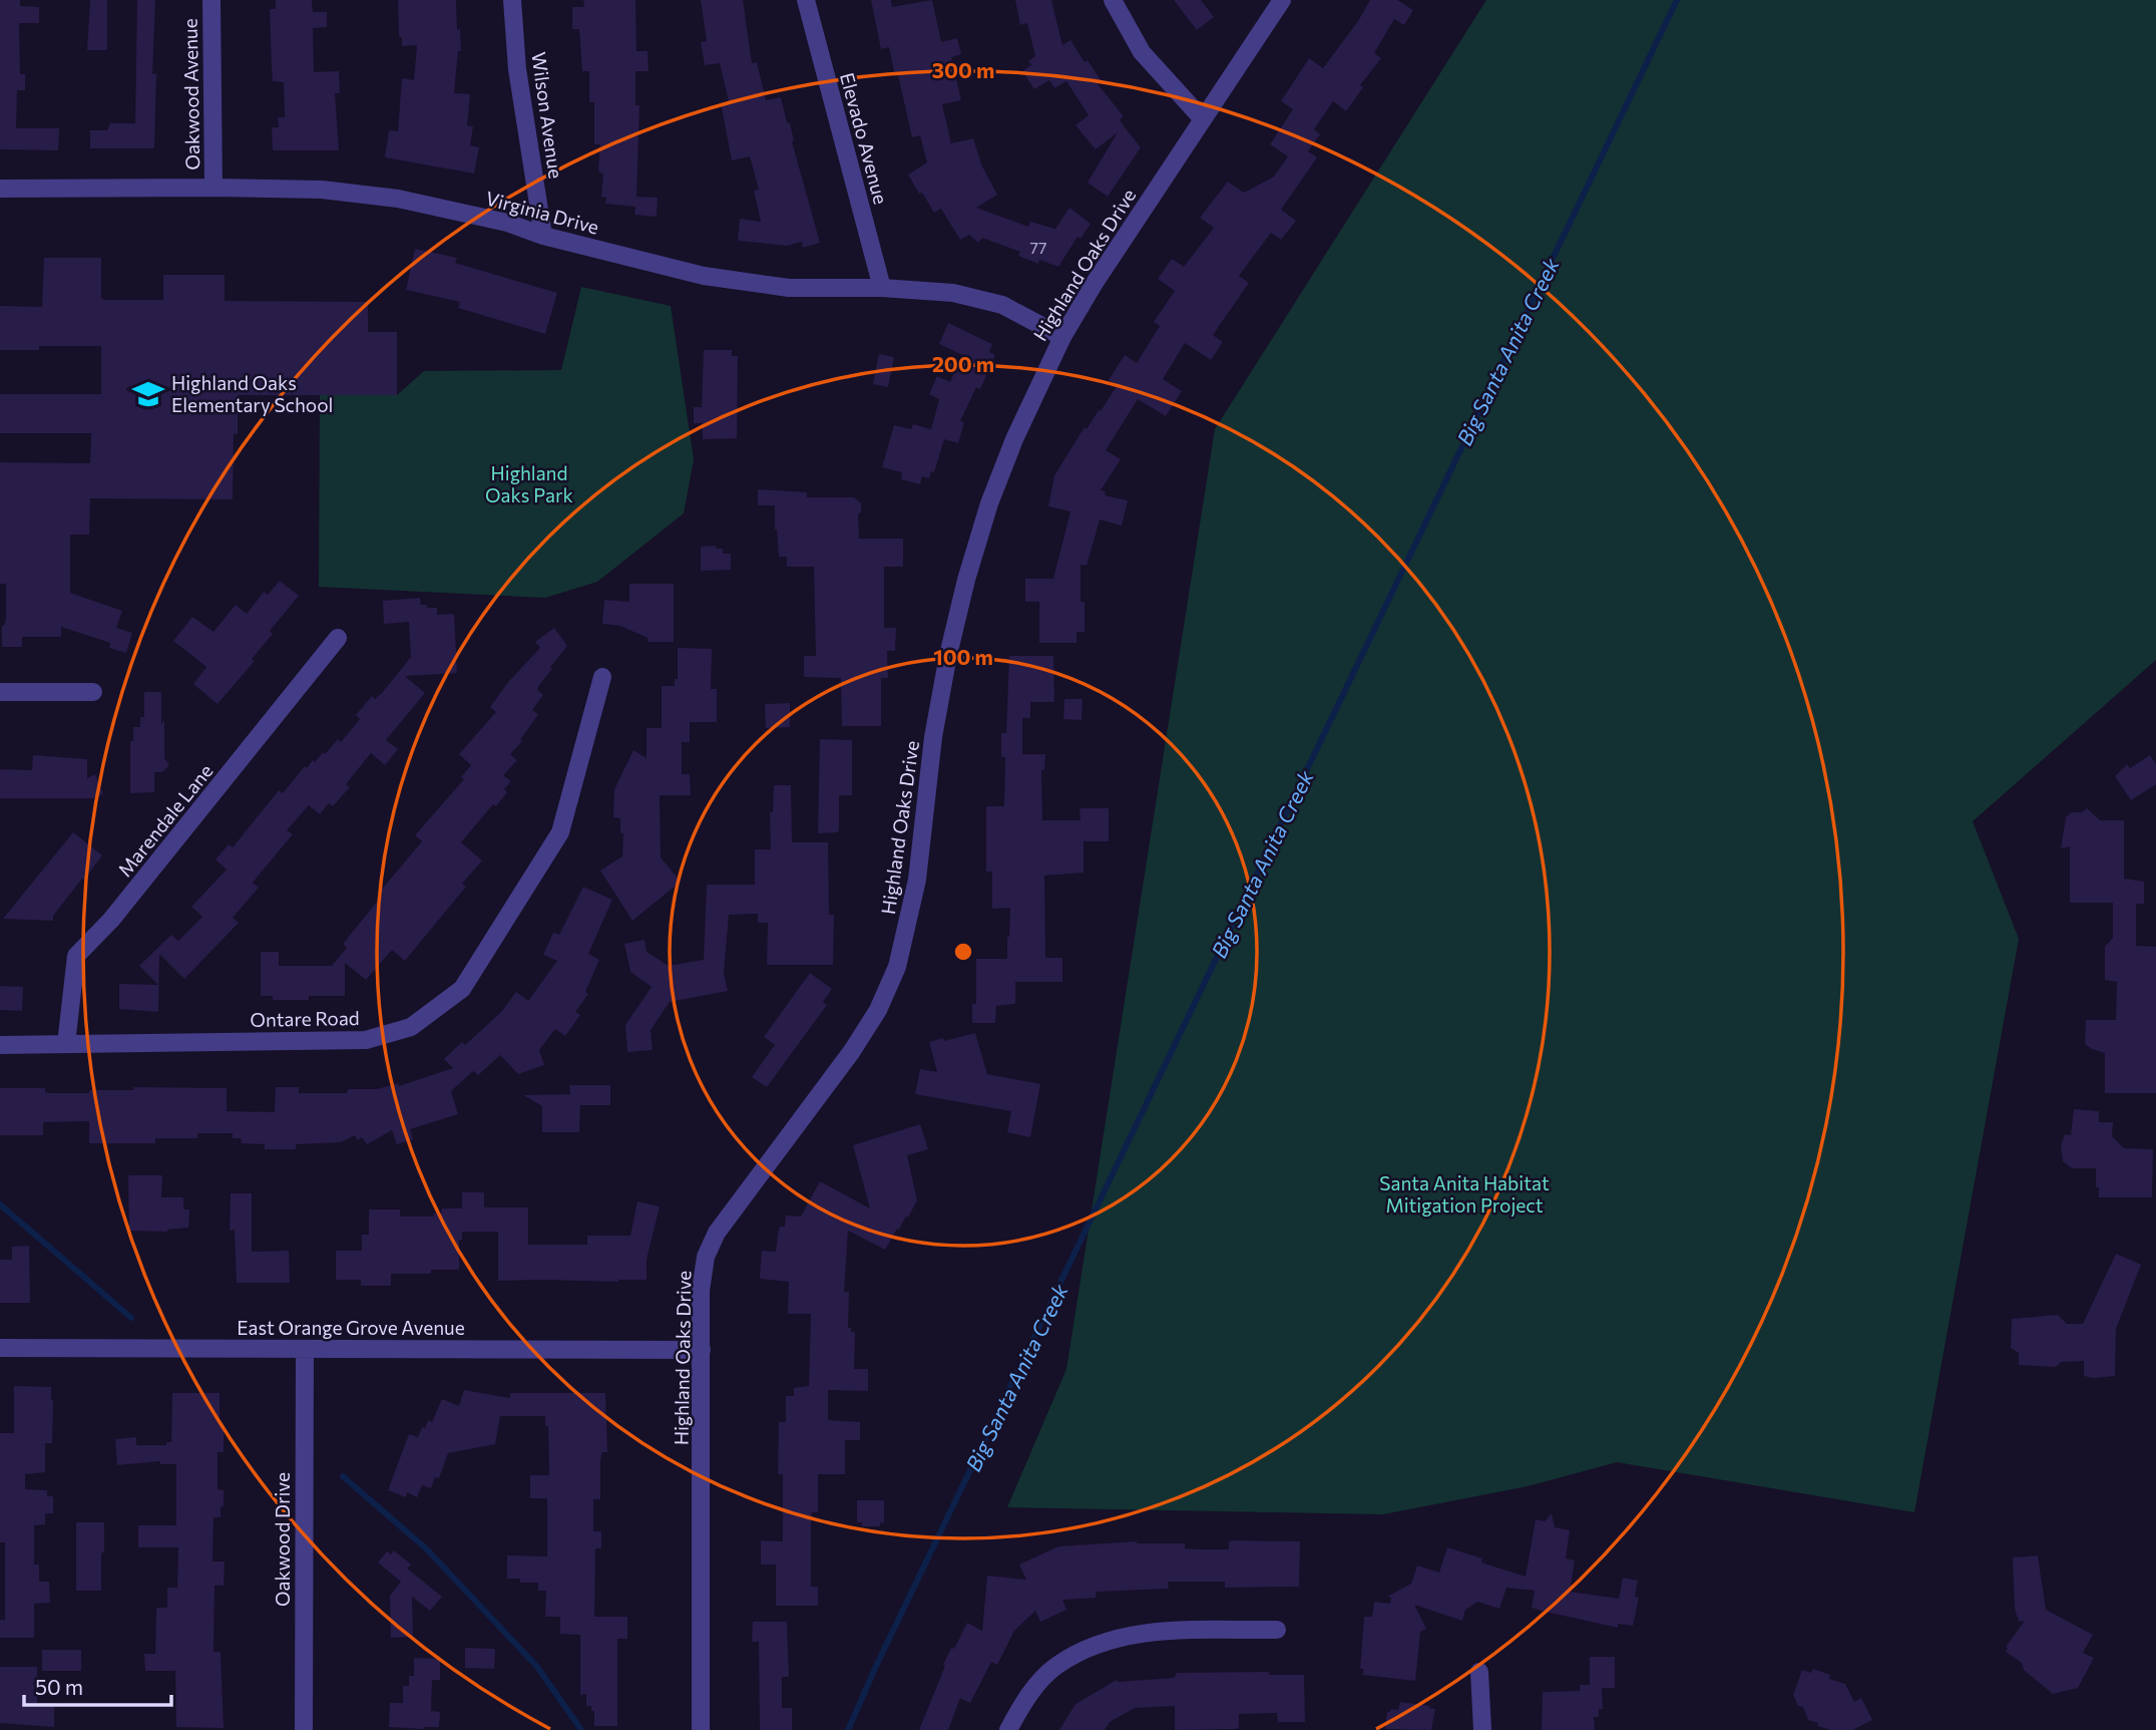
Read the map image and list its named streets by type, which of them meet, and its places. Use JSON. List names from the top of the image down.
{
  "streets": {
    "street": [
      "Oakwood Avenue",
      "Wilson Avenue",
      "Elevado Avenue",
      "Virginia Drive",
      "Highland Oaks Drive",
      "Marendale Lane",
      "Ontare Road",
      "East Orange Grove Avenue",
      "Oakwood Drive"
    ]
  },
  "crossings": [
    ["Oakwood Avenue", "Virginia Drive"],
    ["Wilson Avenue", "Virginia Drive"],
    ["Elevado Avenue", "Virginia Drive"],
    ["Virginia Drive", "Highland Oaks Drive"],
    ["Highland Oaks Drive", "East Orange Grove Avenue"],
    ["Marendale Lane", "Ontare Road"],
    ["East Orange Grove Avenue", "Oakwood Drive"]
  ],
  "water": ["Big Santa Anita Creek"],
  "parks": ["Highland Oaks Park", "Santa Anita Habitat Mitigation Project"],
  "places": {
    "school or university": ["Highland Oaks Elementary School"]
  },
  "house_numbers": ["77"],
  "scale_bar": "50 m",
  "rings": ["300 m", "200 m", "100 m"]
}
